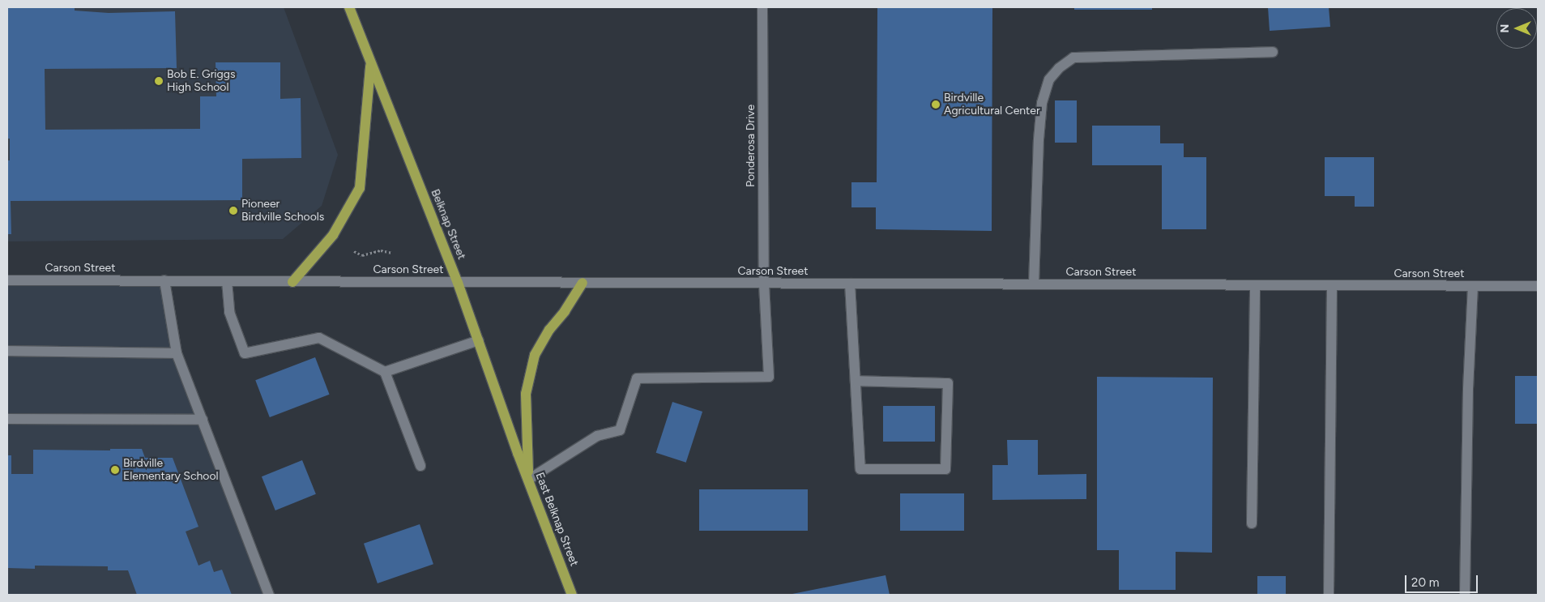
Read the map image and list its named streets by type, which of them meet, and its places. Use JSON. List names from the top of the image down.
{
  "streets": {
    "main road": ["Belknap Street", "East Belknap Street"],
    "street": ["Ponderosa Drive", "Carson Street"]
  },
  "crossings": [
    ["Ponderosa Drive", "Carson Street"],
    ["Ponderosa Drive", "East Belknap Street"],
    ["Belknap Street", "Carson Street"],
    ["Belknap Street", "East Belknap Street"]
  ],
  "places": [
    "Bob E. Griggs High School",
    "Birdville Agricultural Center",
    "Pioneer Birdville Schools",
    "Birdville Elementary School"
  ],
  "scale_bar": "20 m",
  "north": "left"
}
